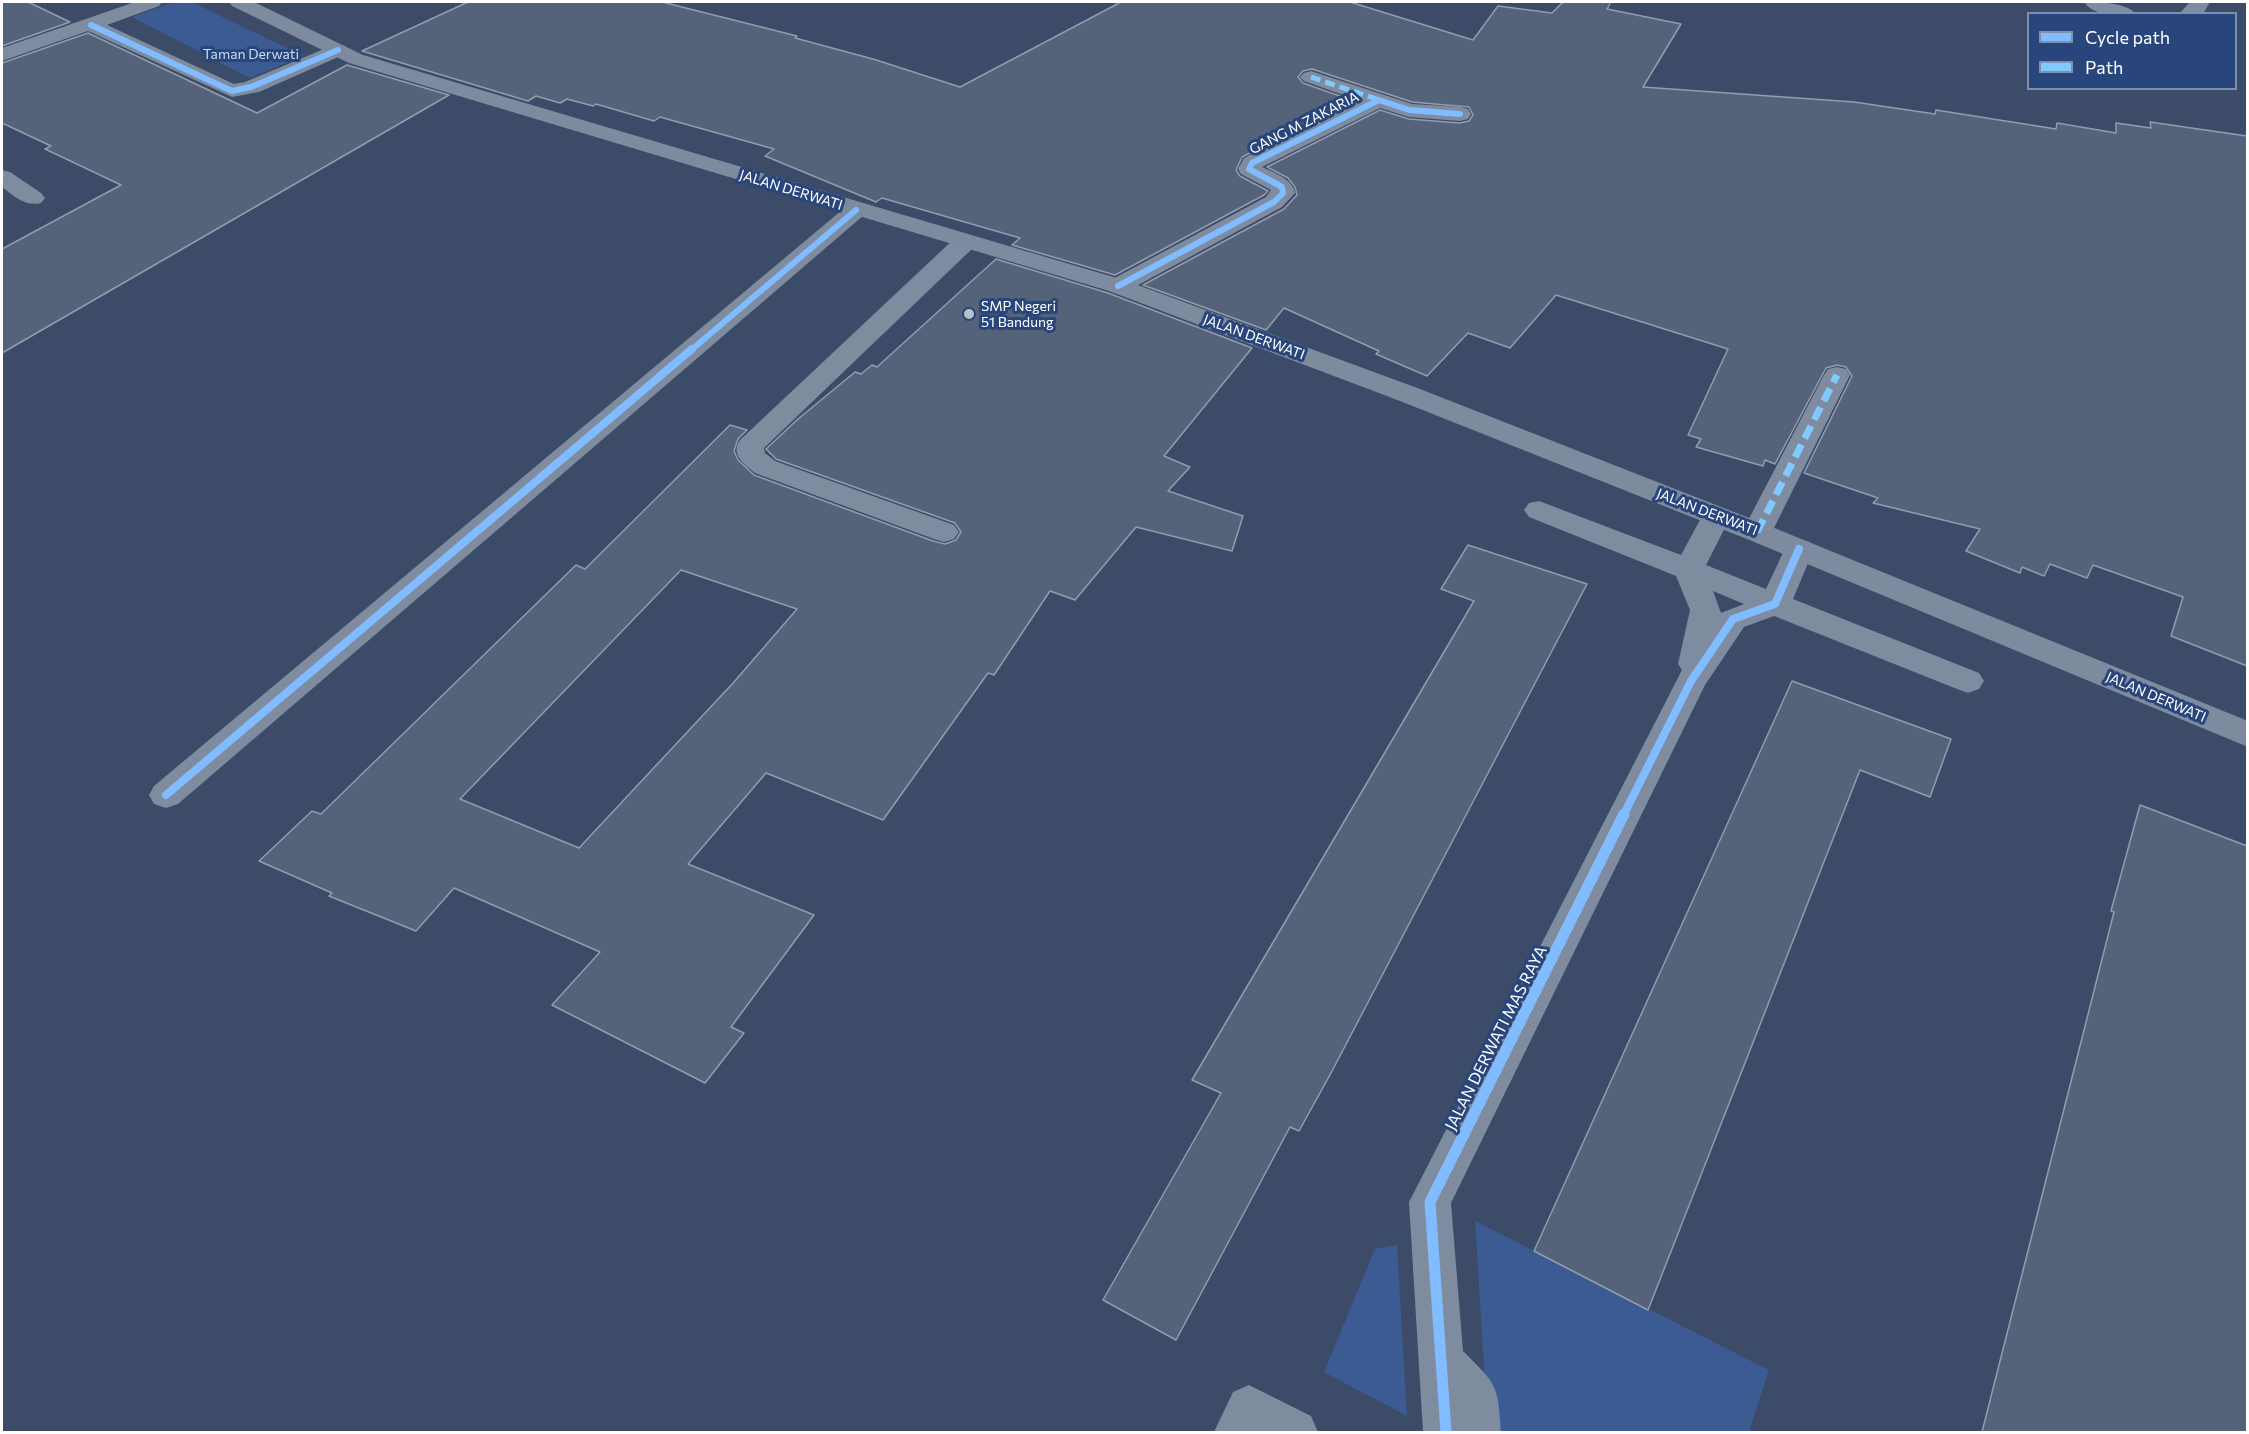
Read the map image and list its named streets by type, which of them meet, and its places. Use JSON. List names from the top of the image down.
{
  "streets": {
    "main road": ["JALAN DERWATI"],
    "street": ["GANG M ZAKARIA", "JALAN DERWATI MAS RAYA"]
  },
  "crossings": [
    ["GANG M ZAKARIA", "JALAN DERWATI"]
  ],
  "parks": ["Taman Derwati"],
  "places": ["SMP Negeri 51 Bandung"],
  "legend": ["Cycle path", "Path"]
}
